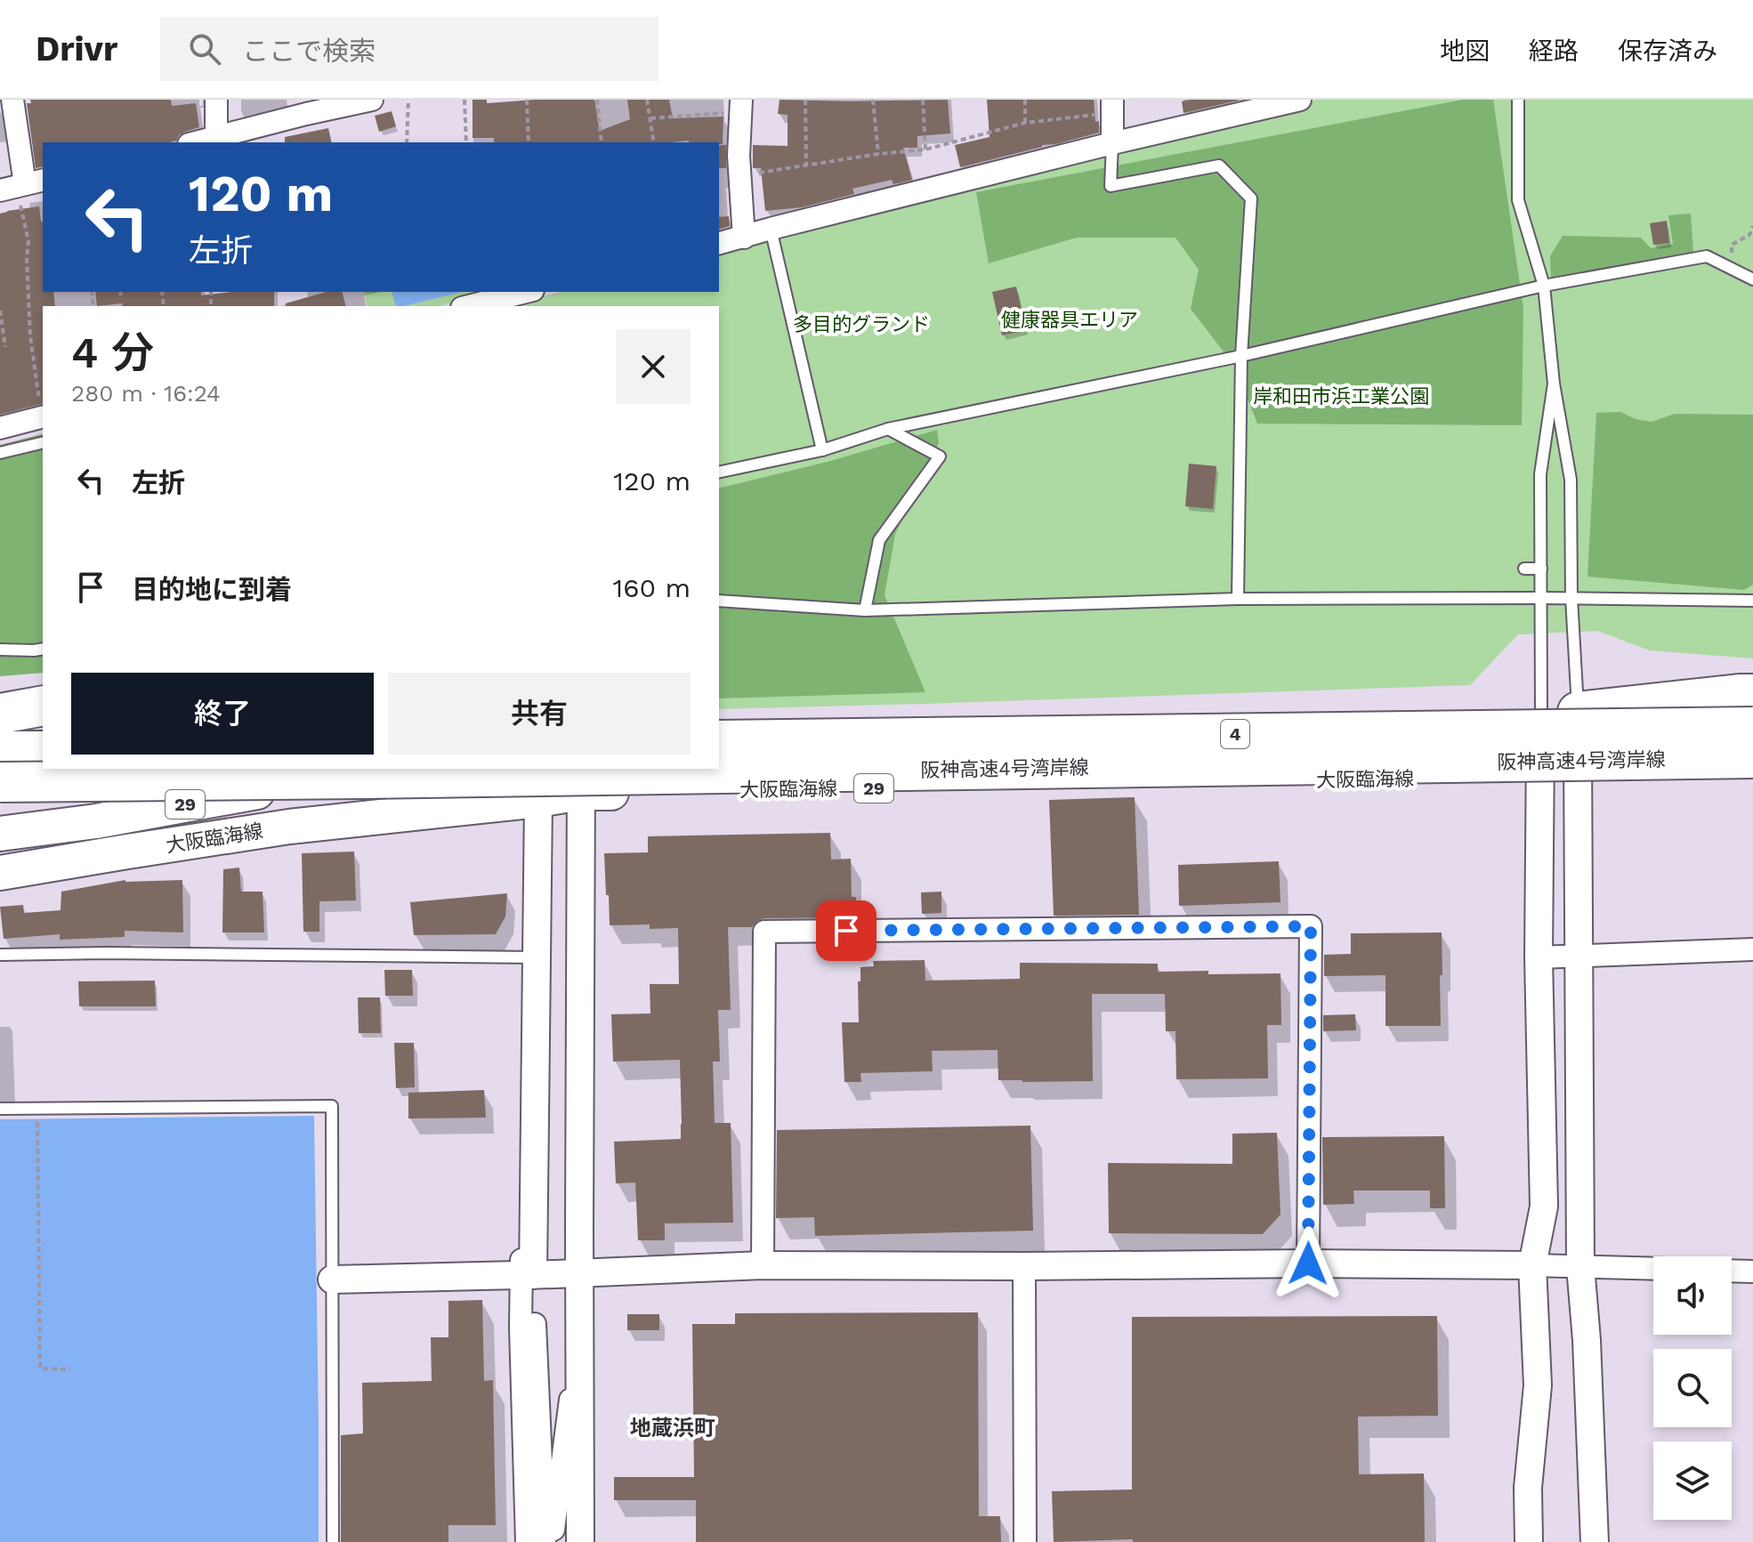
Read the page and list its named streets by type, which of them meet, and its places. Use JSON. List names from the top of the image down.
{
  "streets": {
    "highway": ["4", "阪神高速4号湾岸線"],
    "main road": ["大阪臨海線", "29"]
  },
  "crossings": [
    ["4", "阪神高速4号湾岸線"]
  ],
  "districts": ["地蔵浜町"],
  "parks": ["健康器具エリア", "多目的グランド", "岸和田市浜工業公園"],
  "page": {
    "header": "Drivr",
    "search": "ここで検索",
    "nav": ["地図", "経路", "保存済み"],
    "turn": ["120 m", "左折"],
    "heading": ["4 分", "280 m · 16:24"],
    "list": [
      {
        "name": "左折",
        "value": "120 m"
      },
      {
        "name": "目的地に到着",
        "value": "160 m"
      }
    ],
    "buttons": ["終了", "共有"]
  }
}
